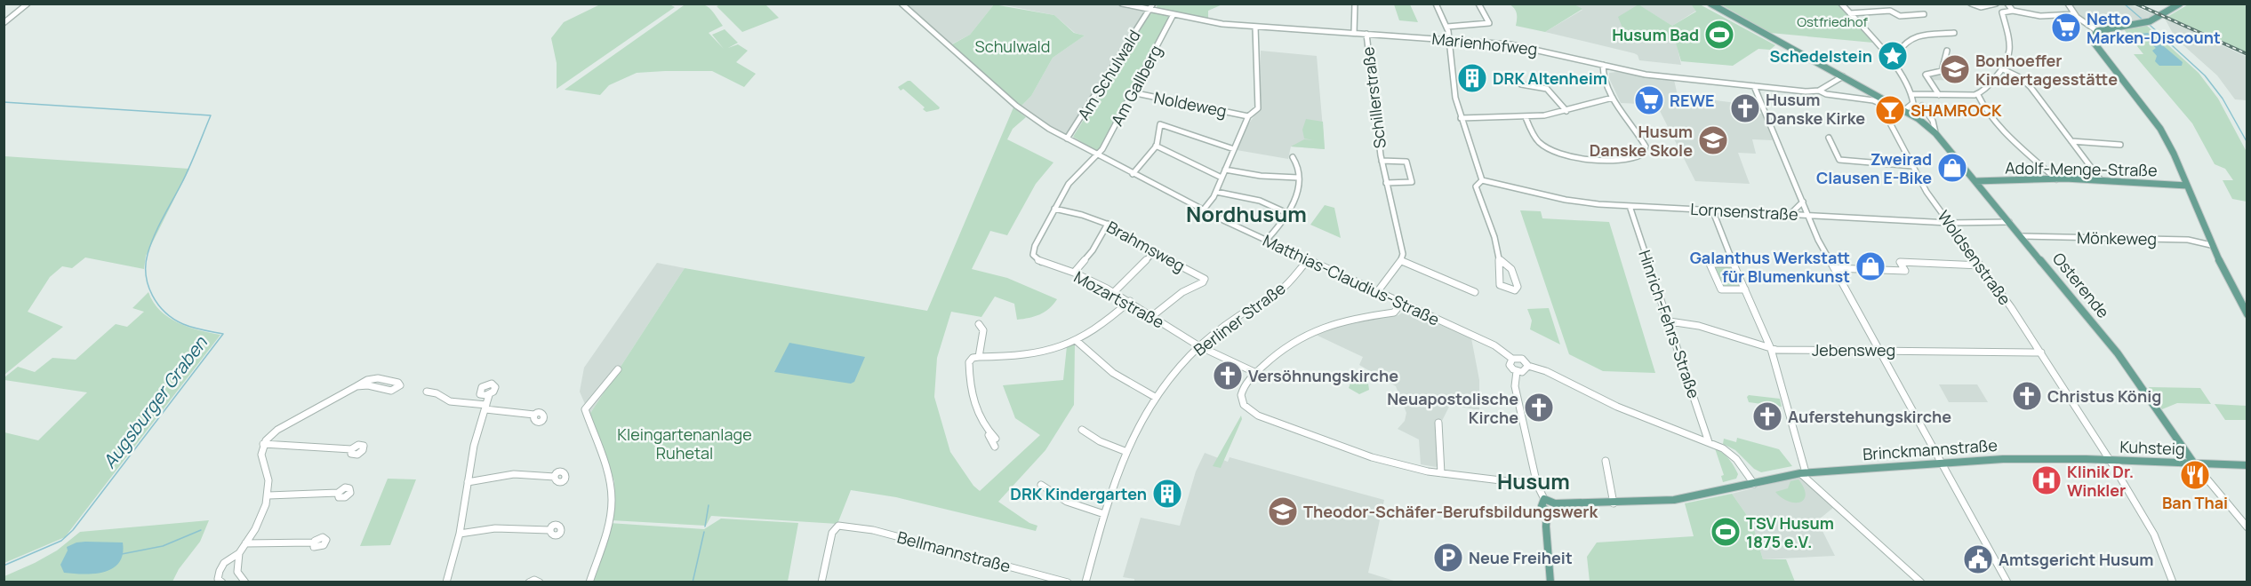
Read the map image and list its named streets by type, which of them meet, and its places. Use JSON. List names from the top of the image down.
{
  "streets": {
    "main road": [
      "Adolf-Menge-Straße",
      "Osterende",
      "Kuhsteig",
      "Brinckmannstraße"
    ],
    "street": [
      "Marienhofweg",
      "Am Schulwald",
      "Am Gallberg",
      "Schillerstraße",
      "Noldeweg",
      "Lornsenstraße",
      "Mönkeweg",
      "Brahmsweg",
      "Woldsenstraße",
      "Matthias-Claudius-Straße",
      "Mozartstraße",
      "Berliner Straße",
      "Hinrich-Fehrs-Straße",
      "Jebensweg",
      "Bellmannstraße"
    ]
  },
  "crossings": [
    ["Marienhofweg", "Am Schulwald"],
    ["Marienhofweg", "Am Gallberg"],
    ["Marienhofweg", "Schillerstraße"],
    ["Marienhofweg", "Woldsenstraße"],
    ["Am Schulwald", "Matthias-Claudius-Straße"],
    ["Am Gallberg", "Noldeweg"],
    ["Am Gallberg", "Matthias-Claudius-Straße"],
    ["Am Gallberg", "Mozartstraße"],
    ["Adolf-Menge-Straße", "Osterende"],
    ["Lornsenstraße", "Woldsenstraße"],
    ["Lornsenstraße", "Osterende"],
    ["Lornsenstraße", "Hinrich-Fehrs-Straße"],
    ["Mönkeweg", "Osterende"],
    ["Brahmsweg", "Mozartstraße"],
    ["Woldsenstraße", "Jebensweg"],
    ["Woldsenstraße", "Kuhsteig"],
    ["Woldsenstraße", "Brinckmannstraße"],
    ["Matthias-Claudius-Straße", "Mozartstraße"],
    ["Matthias-Claudius-Straße", "Berliner Straße"],
    ["Matthias-Claudius-Straße", "Hinrich-Fehrs-Straße"],
    ["Matthias-Claudius-Straße", "Brinckmannstraße"],
    ["Osterende", "Kuhsteig"],
    ["Mozartstraße", "Berliner Straße"],
    ["Hinrich-Fehrs-Straße", "Jebensweg"],
    ["Kuhsteig", "Brinckmannstraße"]
  ],
  "districts": ["Nordhusum", "Husum"],
  "water": ["Augsburger Graben"],
  "parks": ["Ostfriedhof", "Schulwald", "Kleingartenanlage Ruhetal"],
  "places": {
    "supermarket": ["Netto Marken-Discount", "REWE"],
    "sports": ["Husum Bad", "TSV Husum 1875 e.V."],
    "place": ["Schedelstein"],
    "school or university": ["Bonhoeffer Kindertagesstätte", "Husum Danske Skole", "Theodor-Schäfer-Berufsbildungswerk"],
    "building": ["DRK Altenheim", "DRK Kindergarten"],
    "church": [
      "Husum Danske Kirke",
      "Versöhnungskirche",
      "Christus König",
      "Neuapostolische Kirche",
      "Auferstehungskirche"
    ],
    "bar": ["SHAMROCK"],
    "shop": ["Zweirad Clausen E-Bike", "Galanthus Werkstatt für Blumenkunst"],
    "restaurant": ["Ban Thai"],
    "hospital": ["Klinik Dr. Winkler"],
    "parking": ["Neue Freiheit"],
    "public building": ["Amtsgericht Husum"]
  }
}
